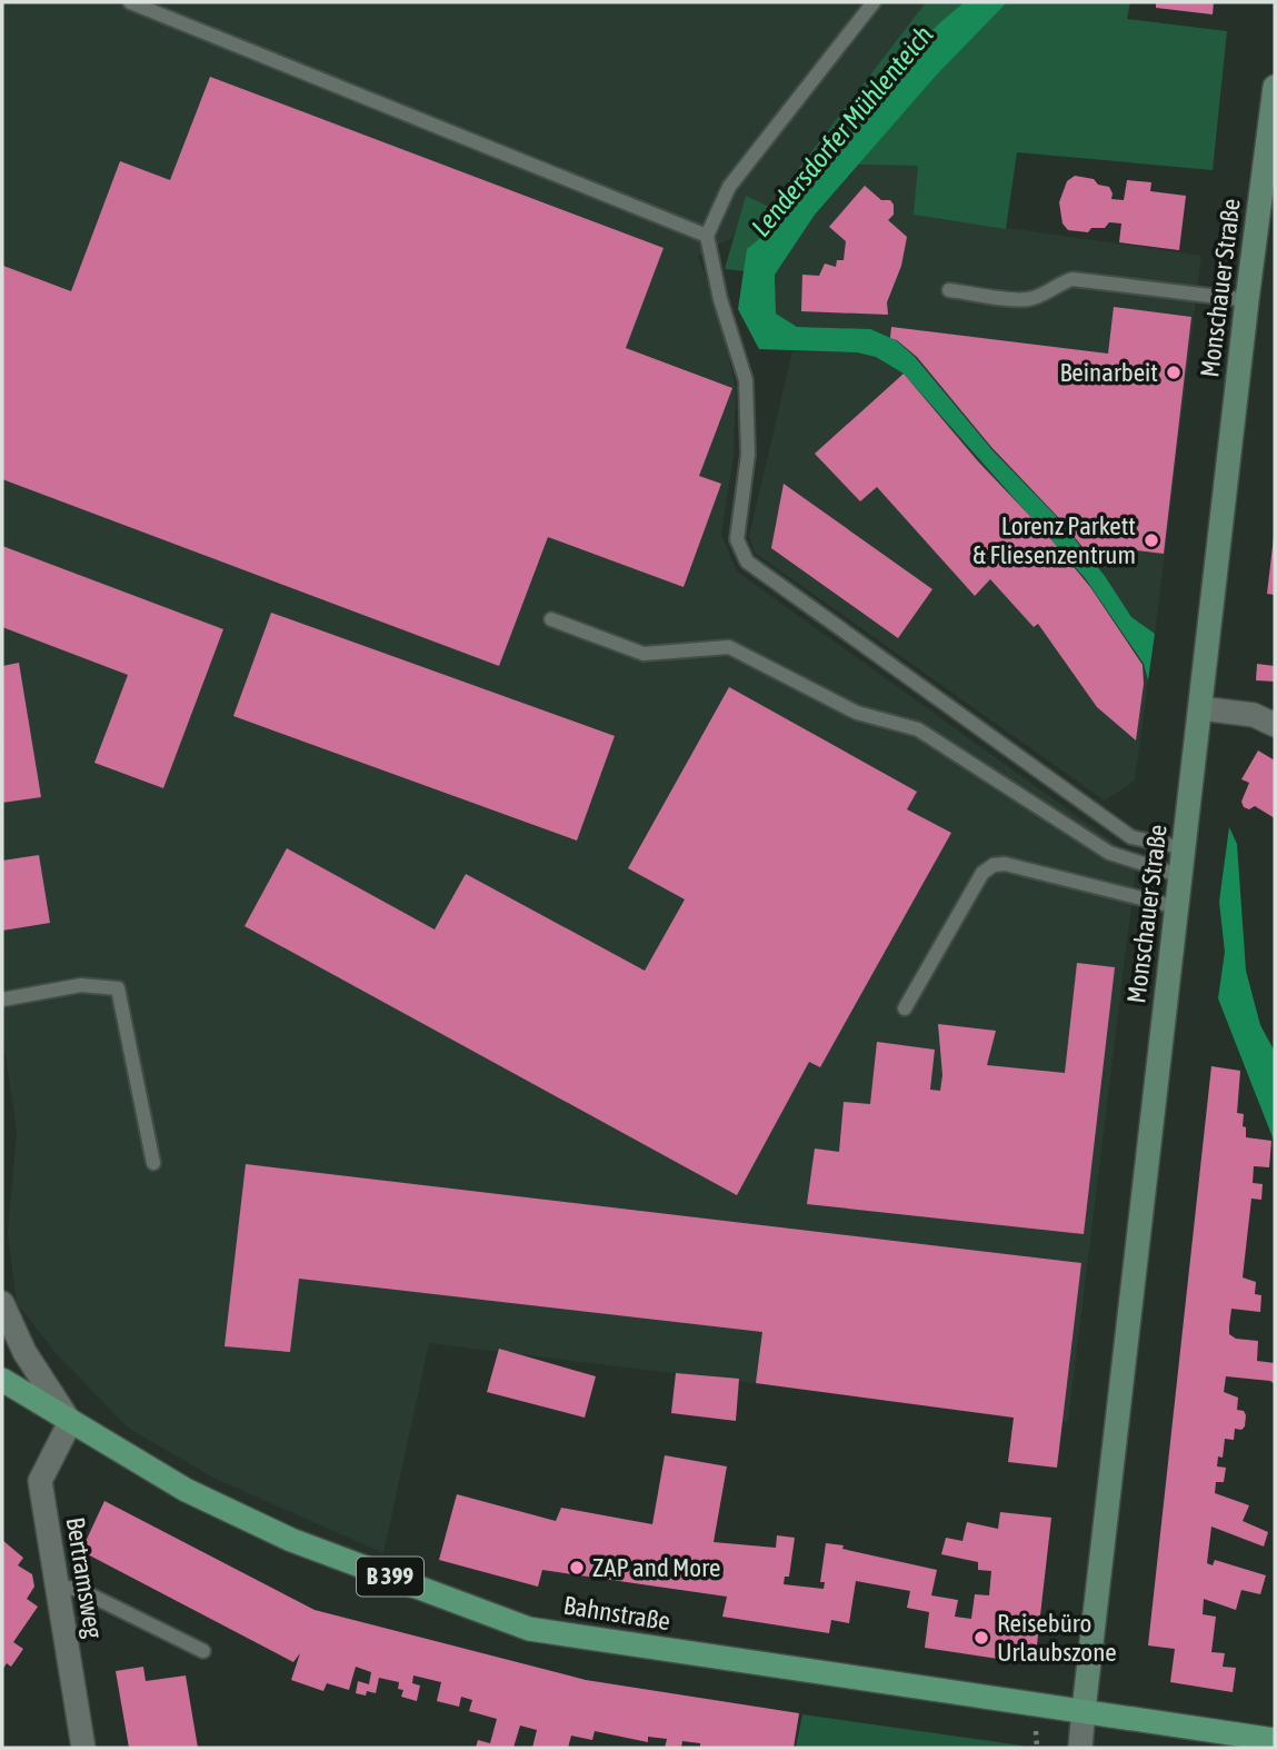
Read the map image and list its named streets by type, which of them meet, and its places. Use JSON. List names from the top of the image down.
{
  "streets": {
    "main road": ["B 399", "Bahnstraße"],
    "street": ["Monschauer Straße", "Bertramsweg"]
  },
  "crossings": [
    ["Monschauer Straße", "Bahnstraße"],
    ["Bertramsweg", "Bahnstraße"]
  ],
  "water": ["Lendersdorfer Mühlenteich"],
  "places": [
    "Beinarbeit",
    "Lorenz Parkett & Fliesenzentrum",
    "ZAP and More",
    "Reisebüro Urlaubszone"
  ]
}
